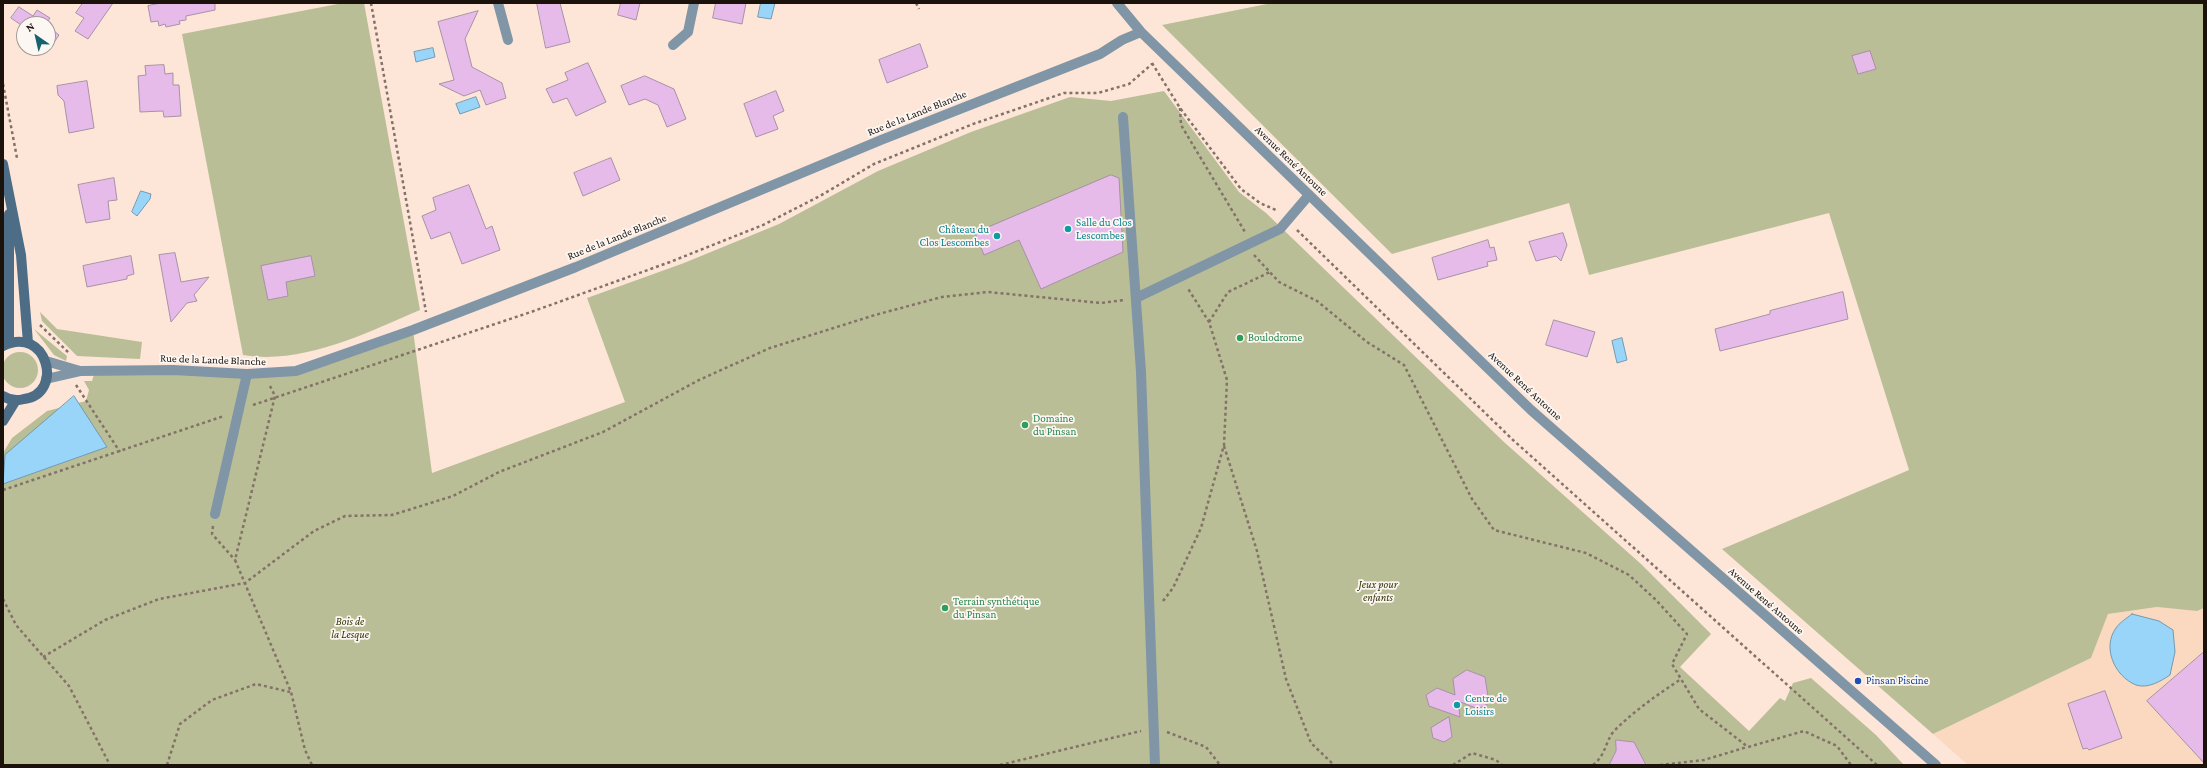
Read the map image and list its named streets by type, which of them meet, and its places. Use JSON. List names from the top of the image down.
{
  "streets": {
    "street": ["Rue de la Lande Blanche", "Avenue René Antoune"]
  },
  "crossings": [
    ["Rue de la Lande Blanche", "Avenue René Antoune"]
  ],
  "parks": ["Jeux pour enfants", "Bois de la Lesque"],
  "places": [
    "Salle du Clos Lescombes",
    "Château du Clos Lescombes",
    "Boulodrome",
    "Domaine du Pinsan",
    "Terrain synthétique du Pinsan",
    "Pinsan Piscine",
    "Centre de Loisirs"
  ],
  "north": "top left"
}
